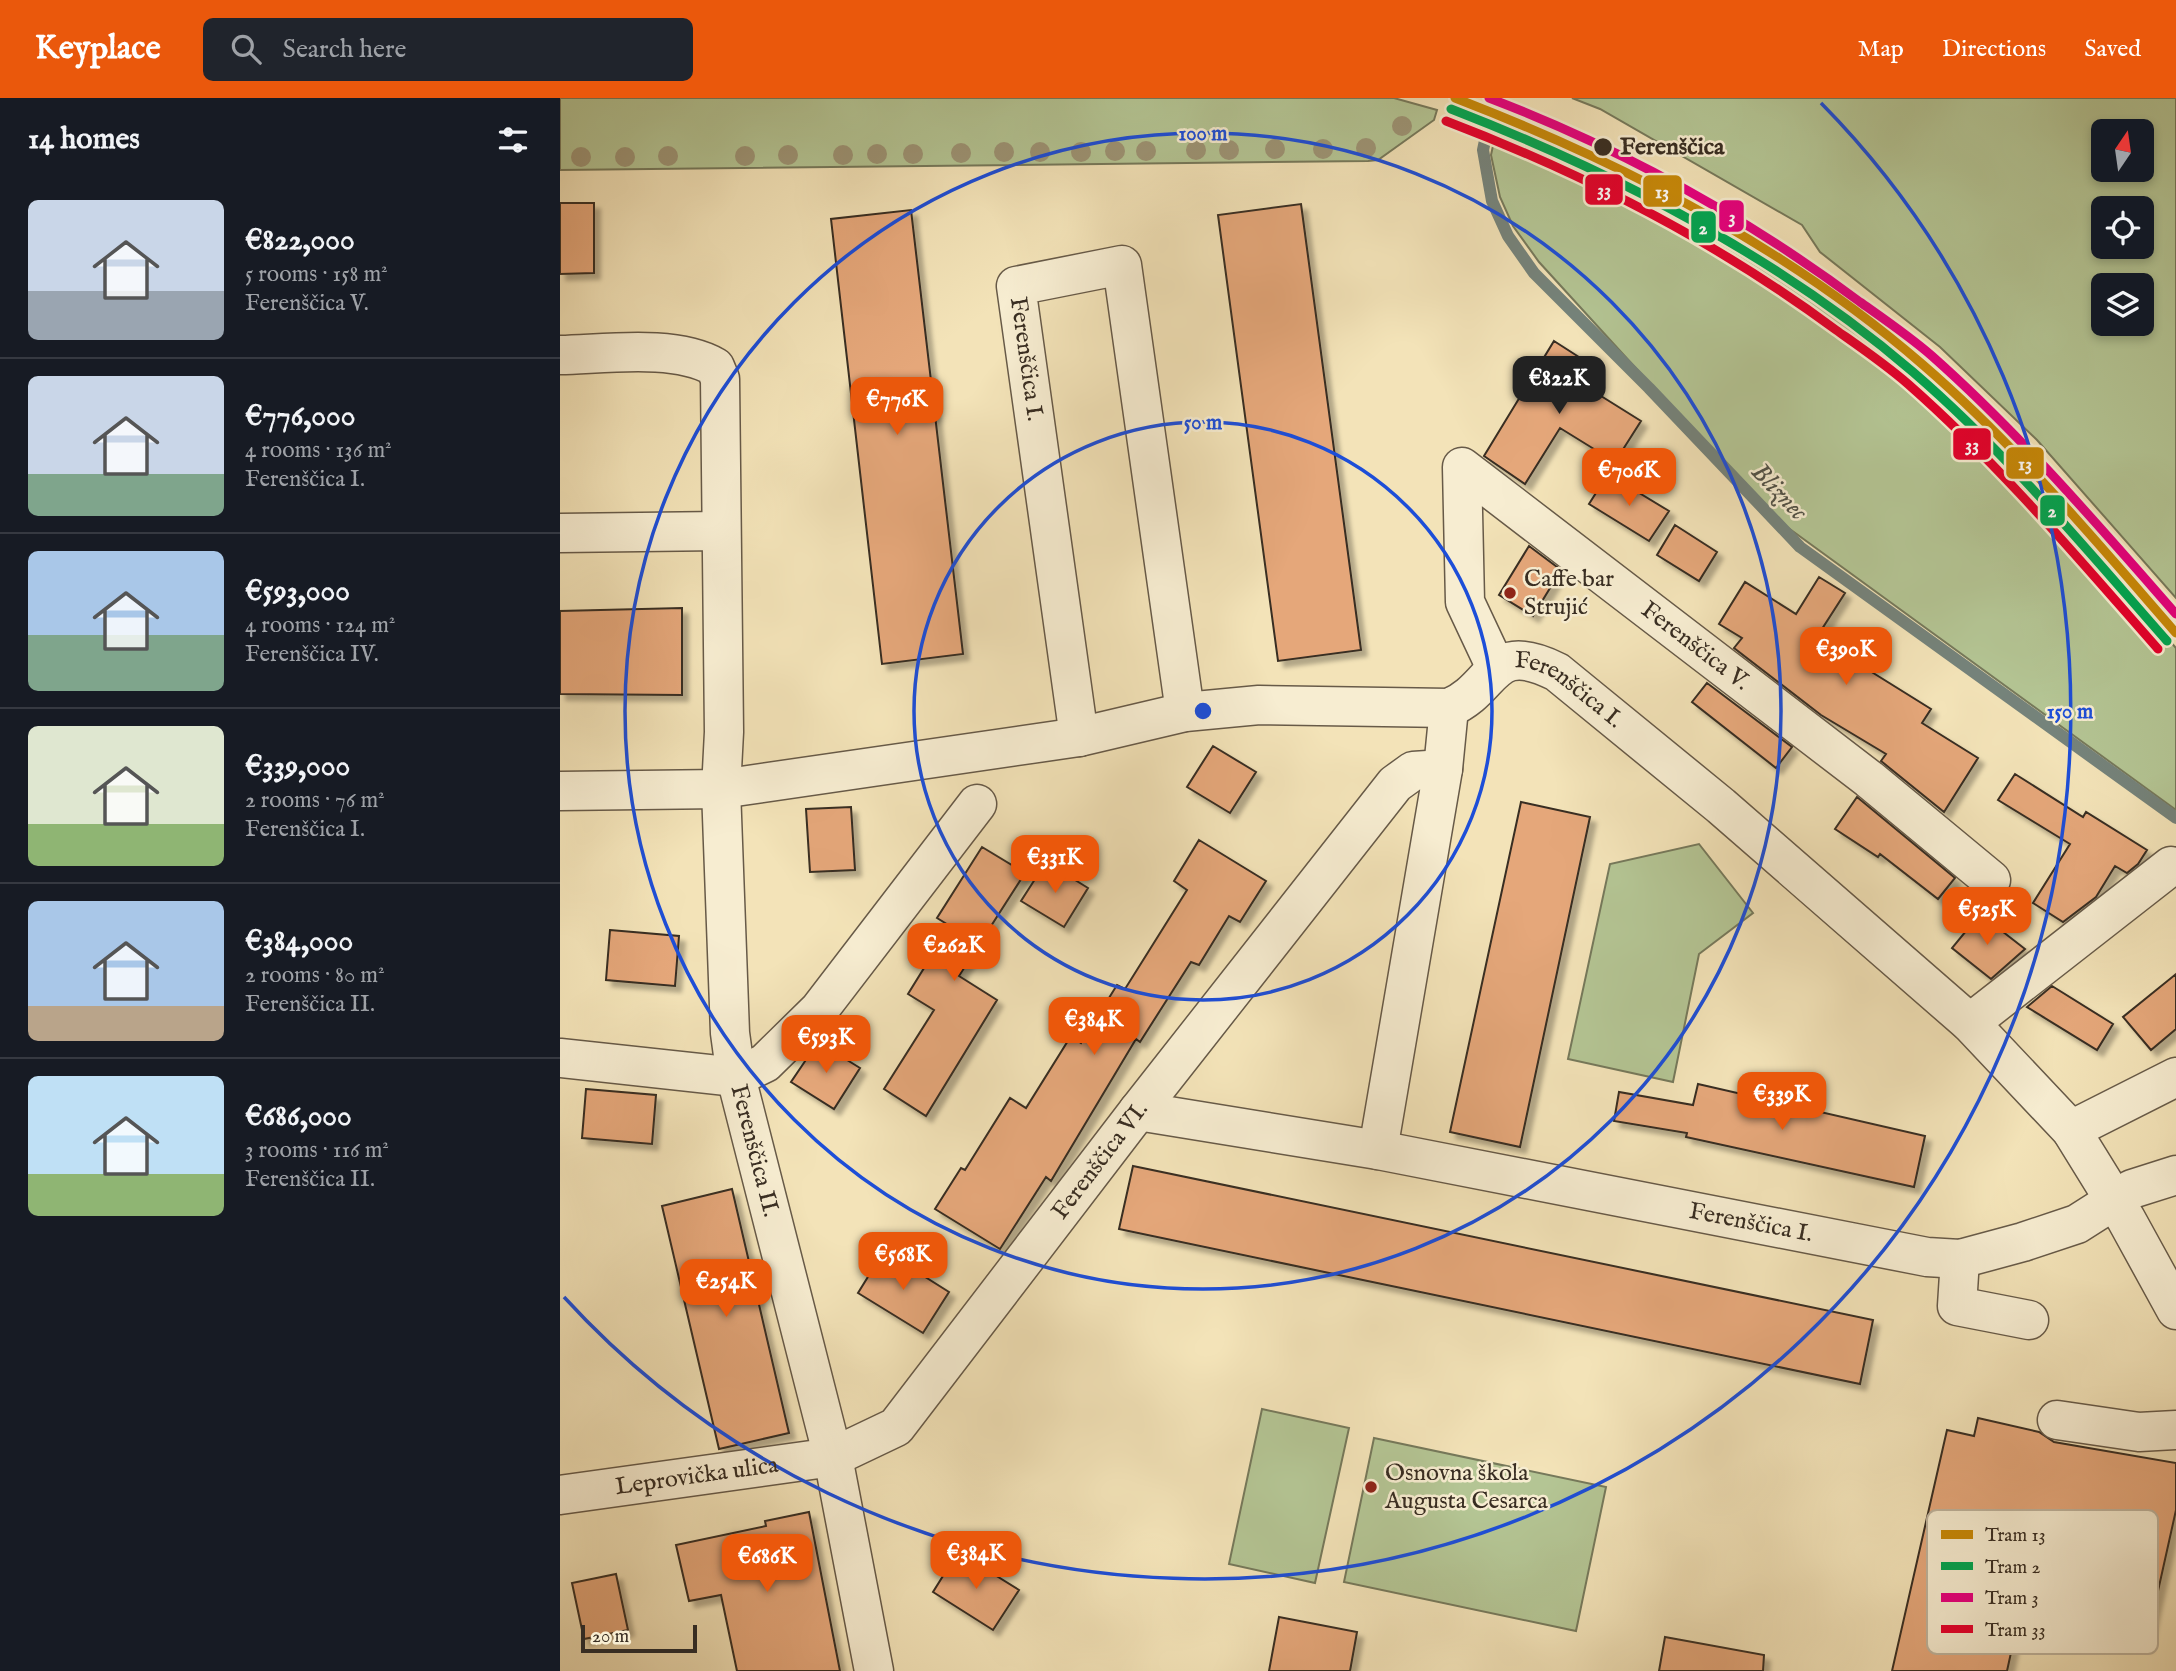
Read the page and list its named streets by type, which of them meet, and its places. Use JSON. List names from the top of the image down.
{
  "streets": {
    "street": [
      "Ferenščica I.",
      "Ferenščica V.",
      "Ferenščica II.",
      "Ferenščica VI.",
      "Leprovička ulica"
    ]
  },
  "crossings": [
    ["Ferenščica I.", "Ferenščica V."],
    ["Ferenščica I.", "Ferenščica VI."],
    ["Ferenščica II.", "Ferenščica VI."],
    ["Ferenščica II.", "Leprovička ulica"],
    ["Ferenščica VI.", "Leprovička ulica"]
  ],
  "water": ["Bliznec"],
  "places": ["Ferenščica", "Caffe bar Strujić", "Osnovna škola Augusta Cesarca"],
  "lines": [
    "tram line 13",
    "tram line 3",
    "tram line 2",
    "tram line 33"
  ],
  "legend": [
    "Tram 13",
    "Tram 2",
    "Tram 3",
    "Tram 33"
  ],
  "scale_bar": "20 m",
  "north": "top",
  "page": {
    "header": "Keyplace",
    "search": "Search here",
    "nav": ["Map", "Directions", "Saved"],
    "heading": "14 homes",
    "list": [
      {
        "name": "€822,000",
        "note": "5 rooms · 158 m² · Ferenščica V."
      },
      {
        "name": "€776,000",
        "note": "4 rooms · 136 m² · Ferenščica I."
      },
      {
        "name": "€593,000",
        "note": "4 rooms · 124 m² · Ferenščica IV."
      },
      {
        "name": "€339,000",
        "note": "2 rooms · 76 m² · Ferenščica I."
      },
      {
        "name": "€384,000",
        "note": "2 rooms · 80 m² · Ferenščica II."
      },
      {
        "name": "€686,000",
        "note": "3 rooms · 116 m² · Ferenščica II."
      }
    ],
    "price": [
      "€822K",
      "€776K",
      "€706K",
      "€390K",
      "€331K",
      "€525K",
      "€262K",
      "€384K",
      "€593K",
      "€339K",
      "€568K",
      "€254K",
      "€384K",
      "€686K"
    ],
    "scale": "20 m"
  },
  "rings": ["100 m", "50 m", "150 m"]
}
